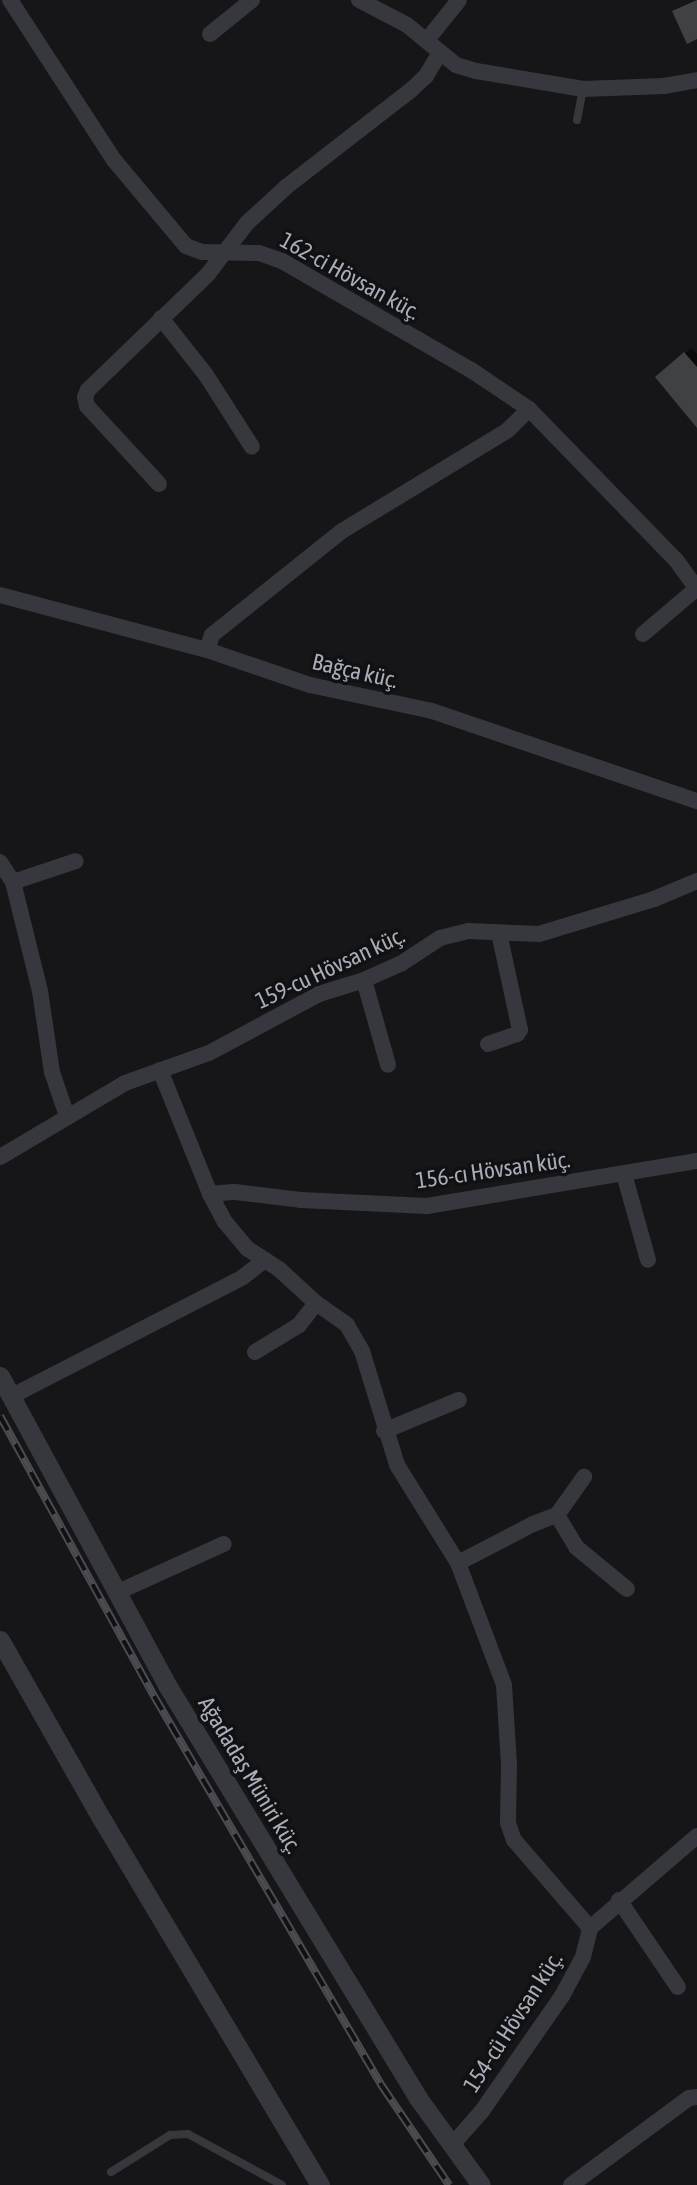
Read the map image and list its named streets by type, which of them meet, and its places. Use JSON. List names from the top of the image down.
{
  "streets": {
    "street": [
      "162-ci Hövsan küç.",
      "Bağça küç.",
      "159-cu Hövsan küç.",
      "156-cı Hövsan küç.",
      "Ağadadaş Müniri küç.",
      "154-cü Hövsan küç."
    ]
  },
  "crossings": [
    ["Ağadadaş Müniri küç.", "154-cü Hövsan küç."]
  ]
}
